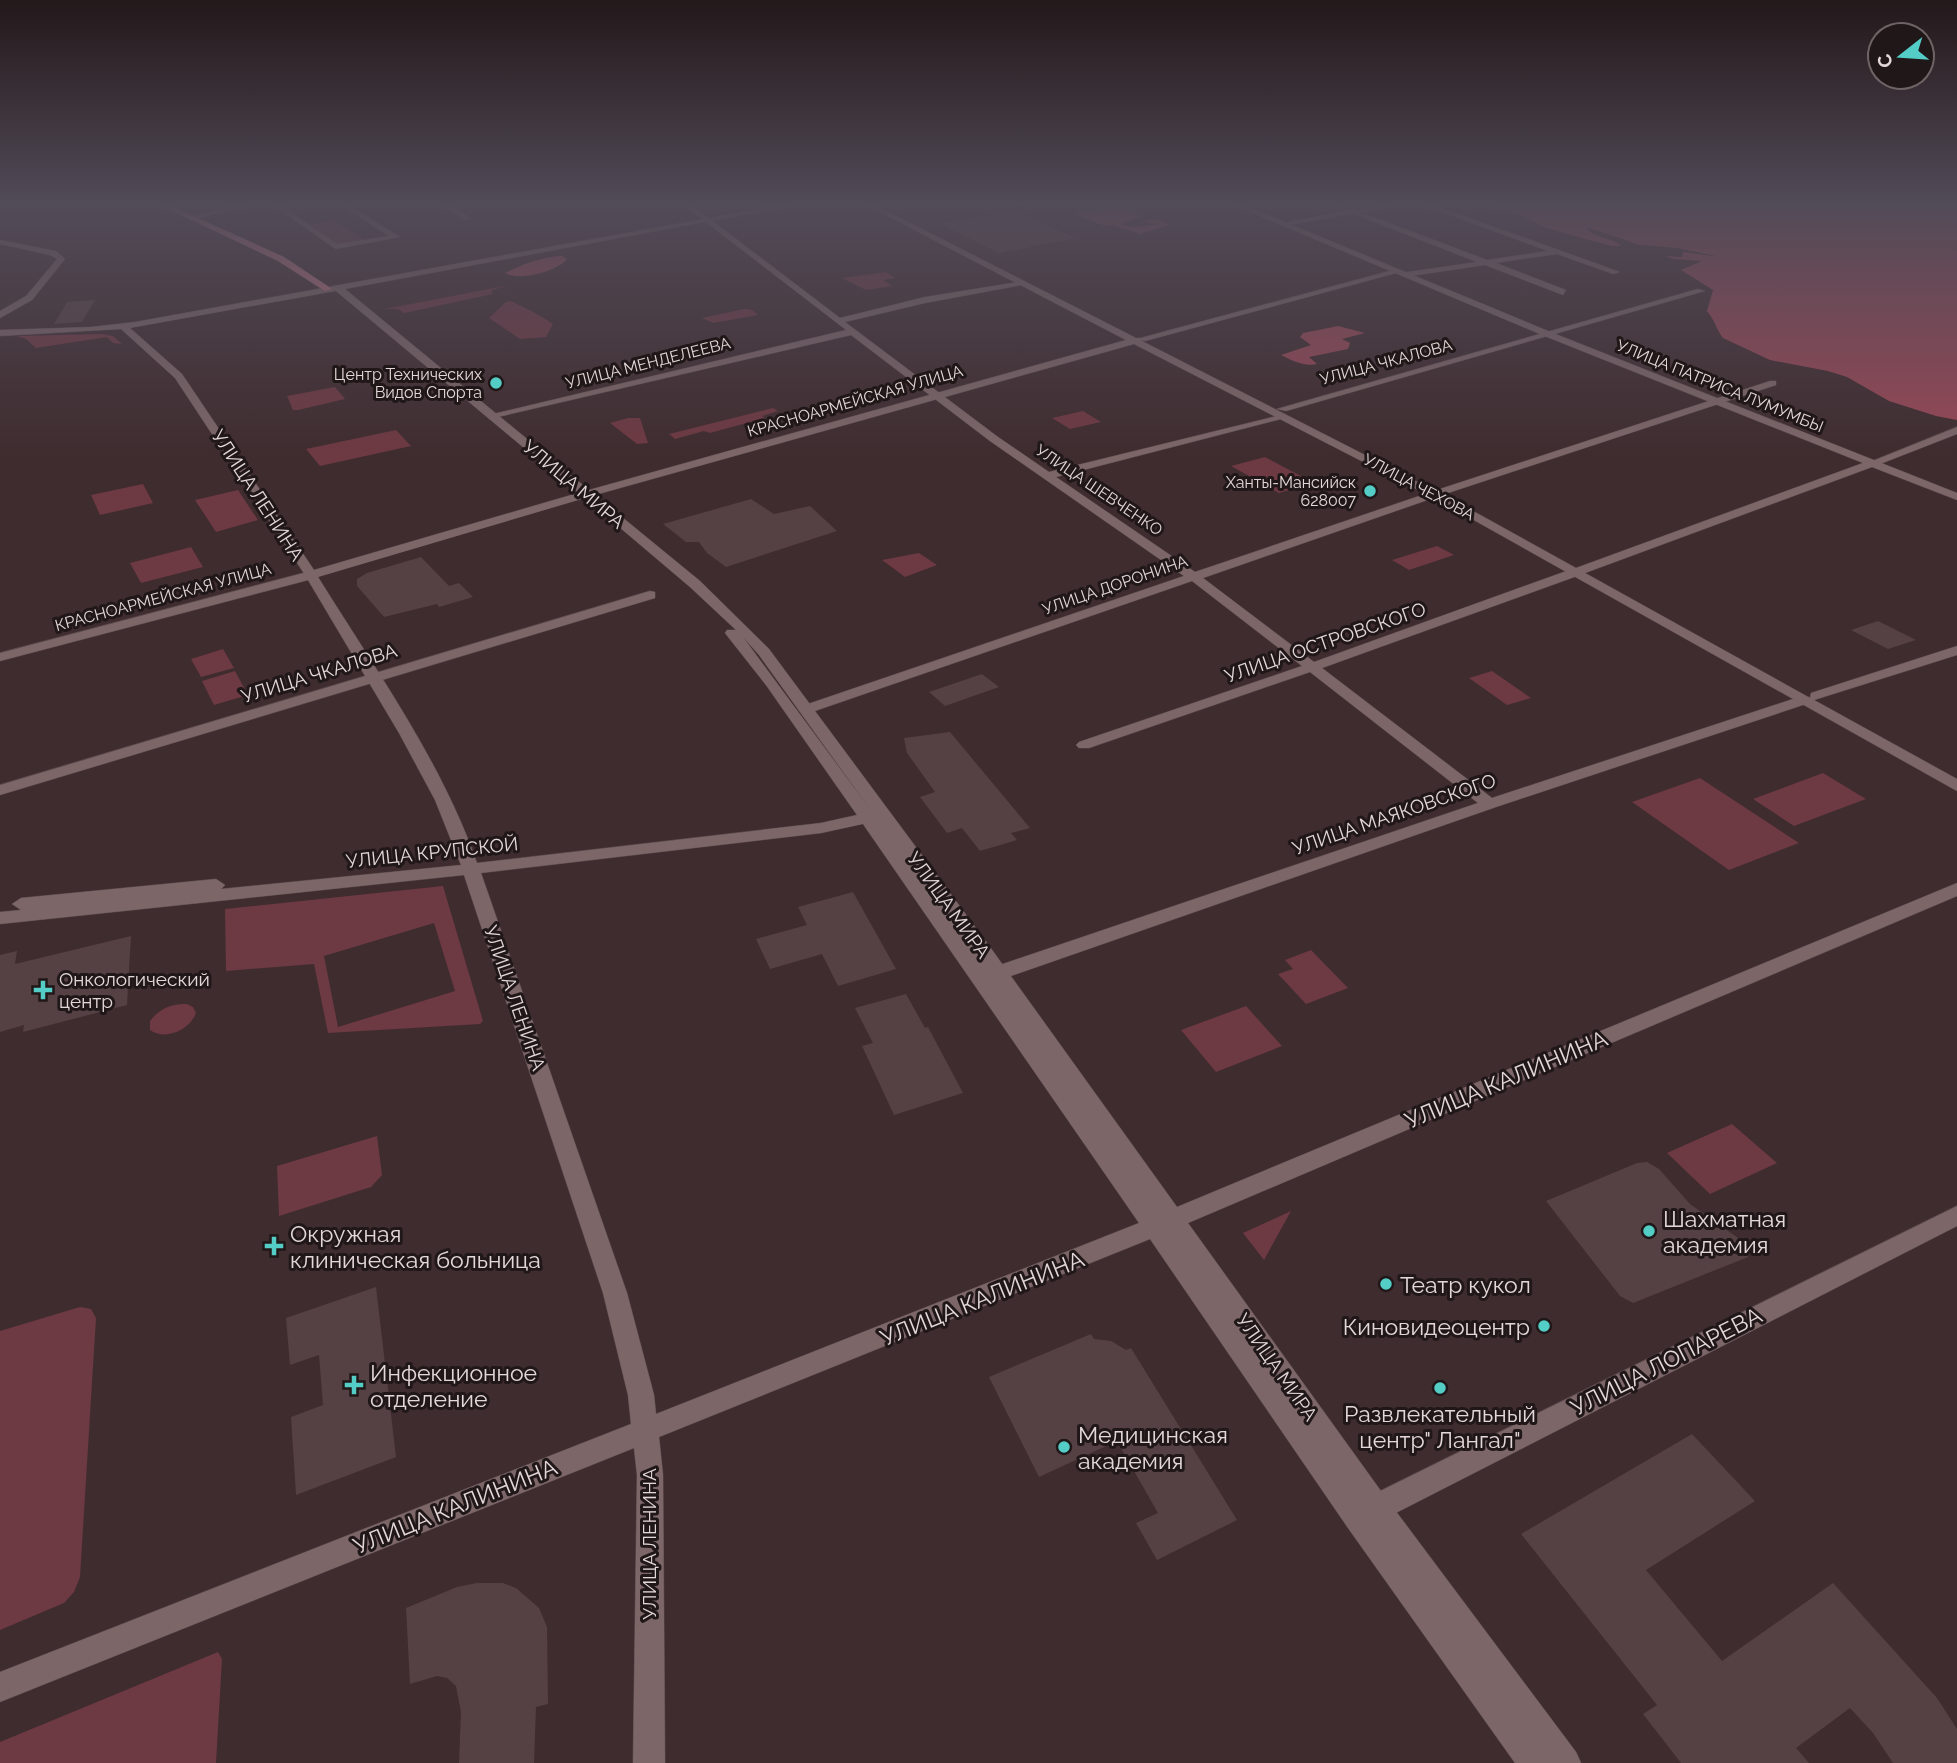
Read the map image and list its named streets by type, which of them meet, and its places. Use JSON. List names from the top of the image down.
{
  "streets": {
    "street": [
      "УЛИЦА ЧКАЛОВА",
      "УЛИЦА МЕНДЕЛЕЕВА",
      "УЛИЦА ПАТРИСА ЛУМУМБЫ",
      "КРАСНОАРМЕЙСКАЯ УЛИЦА",
      "УЛИЦА МИРА",
      "УЛИЦА ЧЕХОВА",
      "УЛИЦА ШЕВЧЕНКО",
      "УЛИЦА ЛЕНИНА",
      "УЛИЦА ДОРОНИНА",
      "УЛИЦА ОСТРОВСКОГО",
      "УЛИЦА МАЯКОВСКОГО",
      "УЛИЦА КРУПСКОЙ",
      "УЛИЦА КАЛИНИНА",
      "УЛИЦА ЛОПАРЕВА"
    ]
  },
  "crossings": [
    ["УЛИЦА ЧКАЛОВА", "УЛИЦА ПАТРИСА ЛУМУМБЫ"],
    ["УЛИЦА ЧКАЛОВА", "УЛИЦА ЧЕХОВА"],
    ["УЛИЦА ЧКАЛОВА", "УЛИЦА ШЕВЧЕНКО"],
    ["УЛИЦА ЧКАЛОВА", "УЛИЦА ЛЕНИНА"],
    ["УЛИЦА МЕНДЕЛЕЕВА", "УЛИЦА МИРА"],
    ["УЛИЦА МЕНДЕЛЕЕВА", "УЛИЦА ШЕВЧЕНКО"],
    ["УЛИЦА ПАТРИСА ЛУМУМБЫ", "УЛИЦА ДОРОНИНА"],
    ["УЛИЦА ПАТРИСА ЛУМУМБЫ", "УЛИЦА ОСТРОВСКОГО"],
    ["КРАСНОАРМЕЙСКАЯ УЛИЦА", "УЛИЦА МИРА"],
    ["КРАСНОАРМЕЙСКАЯ УЛИЦА", "УЛИЦА ЧЕХОВА"],
    ["КРАСНОАРМЕЙСКАЯ УЛИЦА", "УЛИЦА ШЕВЧЕНКО"],
    ["КРАСНОАРМЕЙСКАЯ УЛИЦА", "УЛИЦА ЛЕНИНА"],
    ["УЛИЦА МИРА", "УЛИЦА ДОРОНИНА"],
    ["УЛИЦА МИРА", "УЛИЦА МАЯКОВСКОГО"],
    ["УЛИЦА МИРА", "УЛИЦА КРУПСКОЙ"],
    ["УЛИЦА МИРА", "УЛИЦА КАЛИНИНА"],
    ["УЛИЦА МИРА", "УЛИЦА ЛОПАРЕВА"],
    ["УЛИЦА ЧЕХОВА", "УЛИЦА ДОРОНИНА"],
    ["УЛИЦА ЧЕХОВА", "УЛИЦА ОСТРОВСКОГО"],
    ["УЛИЦА ЧЕХОВА", "УЛИЦА МАЯКОВСКОГО"],
    ["УЛИЦА ШЕВЧЕНКО", "УЛИЦА ДОРОНИНА"],
    ["УЛИЦА ШЕВЧЕНКО", "УЛИЦА ОСТРОВСКОГО"],
    ["УЛИЦА ШЕВЧЕНКО", "УЛИЦА МАЯКОВСКОГО"],
    ["УЛИЦА ЛЕНИНА", "УЛИЦА КРУПСКОЙ"],
    ["УЛИЦА ЛЕНИНА", "УЛИЦА КАЛИНИНА"]
  ],
  "places": {
    "other": [
      "Центр Технических Видов Спорта",
      "Ханты-Мансийск 628007",
      "Шахматная академия",
      "Театр кукол",
      "Киновидеоцентр",
      "Развлекательный центр\" Лангал\"",
      "Медицинская академия"
    ],
    "health": ["Онкологический центр", "Окружная клиническая больница", "Инфекционное отделение"]
  },
  "north": "left"
}
